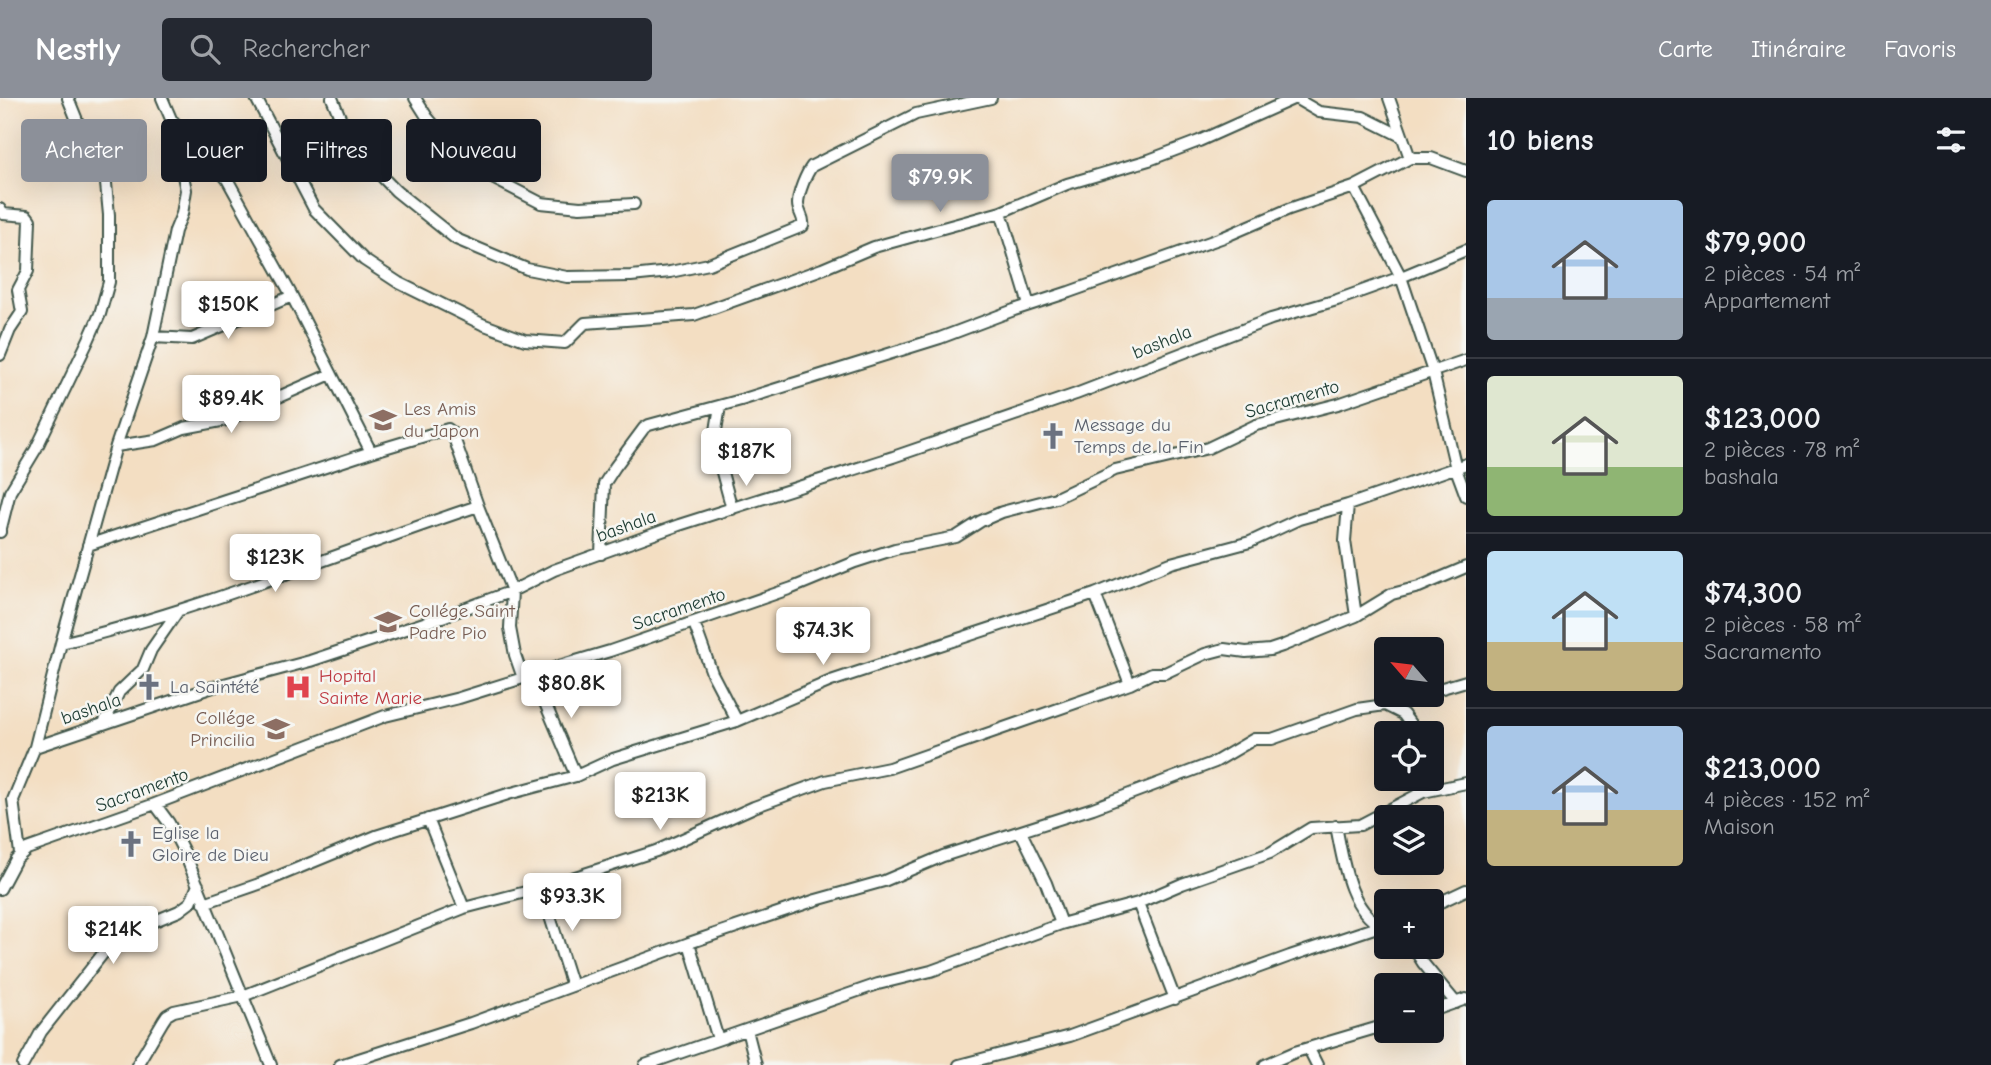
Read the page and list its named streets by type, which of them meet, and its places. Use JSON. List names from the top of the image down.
{
  "streets": {
    "street": ["bashala", "Sacramento"]
  },
  "places": {
    "school or university": ["Les Amis du Japon", "Collége Saint Padre Pio", "Collége Princilia"],
    "church": ["Message du Temps de la Fin", "La Saintété", "Eglise la Gloire de Dieu"],
    "hospital": ["Hopital Sainte Marie"]
  },
  "north": "top left",
  "page": {
    "header": "Nestly",
    "search": "Rechercher",
    "nav": ["Carte", "Itinéraire", "Favoris"],
    "heading": "10 biens",
    "chip": [
      "Acheter",
      "Louer",
      "Filtres",
      "Nouveau"
    ],
    "price": [
      "$79.9K",
      "$150K",
      "$89.4K",
      "$187K",
      "$123K",
      "$74.3K",
      "$80.8K",
      "$213K",
      "$93.3K",
      "$214K"
    ],
    "list": [
      {
        "name": "$79,900",
        "note": "2 pièces · 54 m² · Appartement"
      },
      {
        "name": "$123,000",
        "note": "2 pièces · 78 m² · bashala"
      },
      {
        "name": "$74,300",
        "note": "2 pièces · 58 m² · Sacramento"
      },
      {
        "name": "$213,000",
        "note": "4 pièces · 152 m² · Maison"
      }
    ],
    "map_buttons": ["+", "−"]
  }
}
